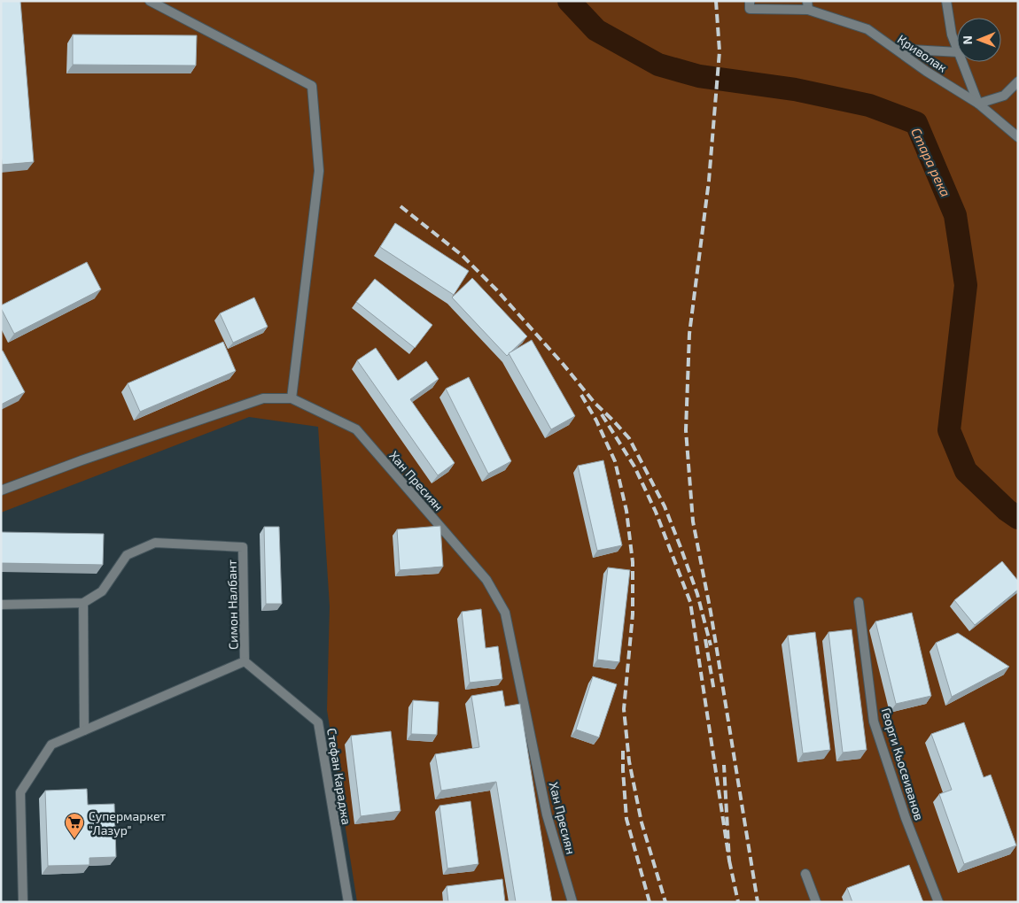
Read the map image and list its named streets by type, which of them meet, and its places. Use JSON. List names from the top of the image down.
{
  "streets": {
    "street": [
      "Криволак",
      "Хан Пресиян",
      "Симон Налбант",
      "Георги Кьосеиванов",
      "Стефан Караджа"
    ]
  },
  "crossings": [
    ["Симон Налбант", "Стефан Караджа"]
  ],
  "water": ["Стара река"],
  "places": {
    "supermarket": ["Супермаркет \"Лазур\""]
  },
  "north": "left"
}
